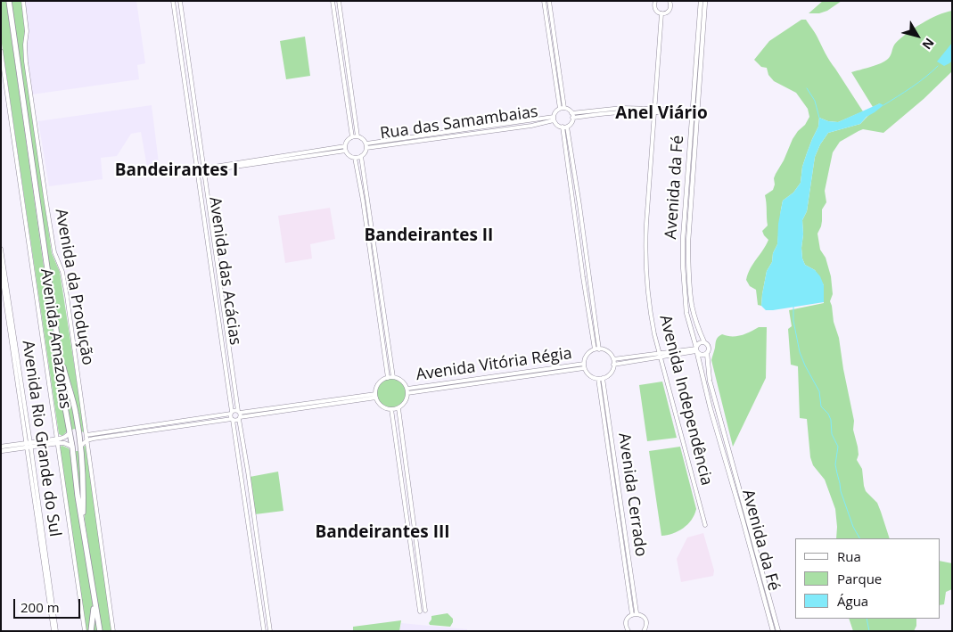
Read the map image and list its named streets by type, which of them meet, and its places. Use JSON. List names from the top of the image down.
{
  "streets": {
    "main road": ["Avenida da Fé"],
    "street": [
      "Rua das Samambaias",
      "Avenida das Acácias",
      "Avenida da Produção",
      "Avenida Amazonas",
      "Avenida Vitória Régia",
      "Avenida Independência",
      "Avenida Rio Grande do Sul",
      "Avenida Cerrado"
    ]
  },
  "crossings": [
    ["Avenida Vitória Régia", "Avenida Cerrado"]
  ],
  "districts": [
    "Anel Viário",
    "Bandeirantes I",
    "Bandeirantes II",
    "Bandeirantes III"
  ],
  "legend": ["Rua", "Parque", "Água"],
  "scale_bar": "200 m",
  "north": "bottom right"
}
